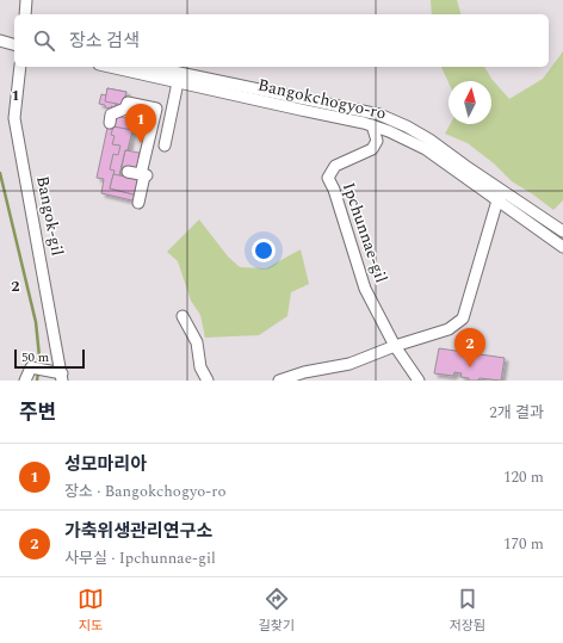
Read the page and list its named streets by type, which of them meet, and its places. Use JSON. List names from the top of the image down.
{
  "streets": {
    "street": ["Bangokchogyo-ro", "Bangok-gil", "Ipchunnae-gil"]
  },
  "crossings": [
    ["Bangokchogyo-ro", "Ipchunnae-gil"]
  ],
  "scale_bar": "50 m",
  "north": "top",
  "page": {
    "search": "장소 검색",
    "pins": ["1", "2"],
    "scale": "50 m",
    "heading": ["주변", "2개 결과"],
    "list": [
      {
        "mark": "1",
        "name": "성모마리아",
        "note": "장소 · Bangokchogyo-ro",
        "value": "120 m"
      },
      {
        "mark": "2",
        "name": "가축위생관리연구소",
        "note": "사무실 · Ipchunnae-gil",
        "value": "170 m"
      }
    ],
    "nav": ["지도", "길찾기", "저장됨"]
  },
  "grid": {
    "rows": ["1", "2"]
  }
}
